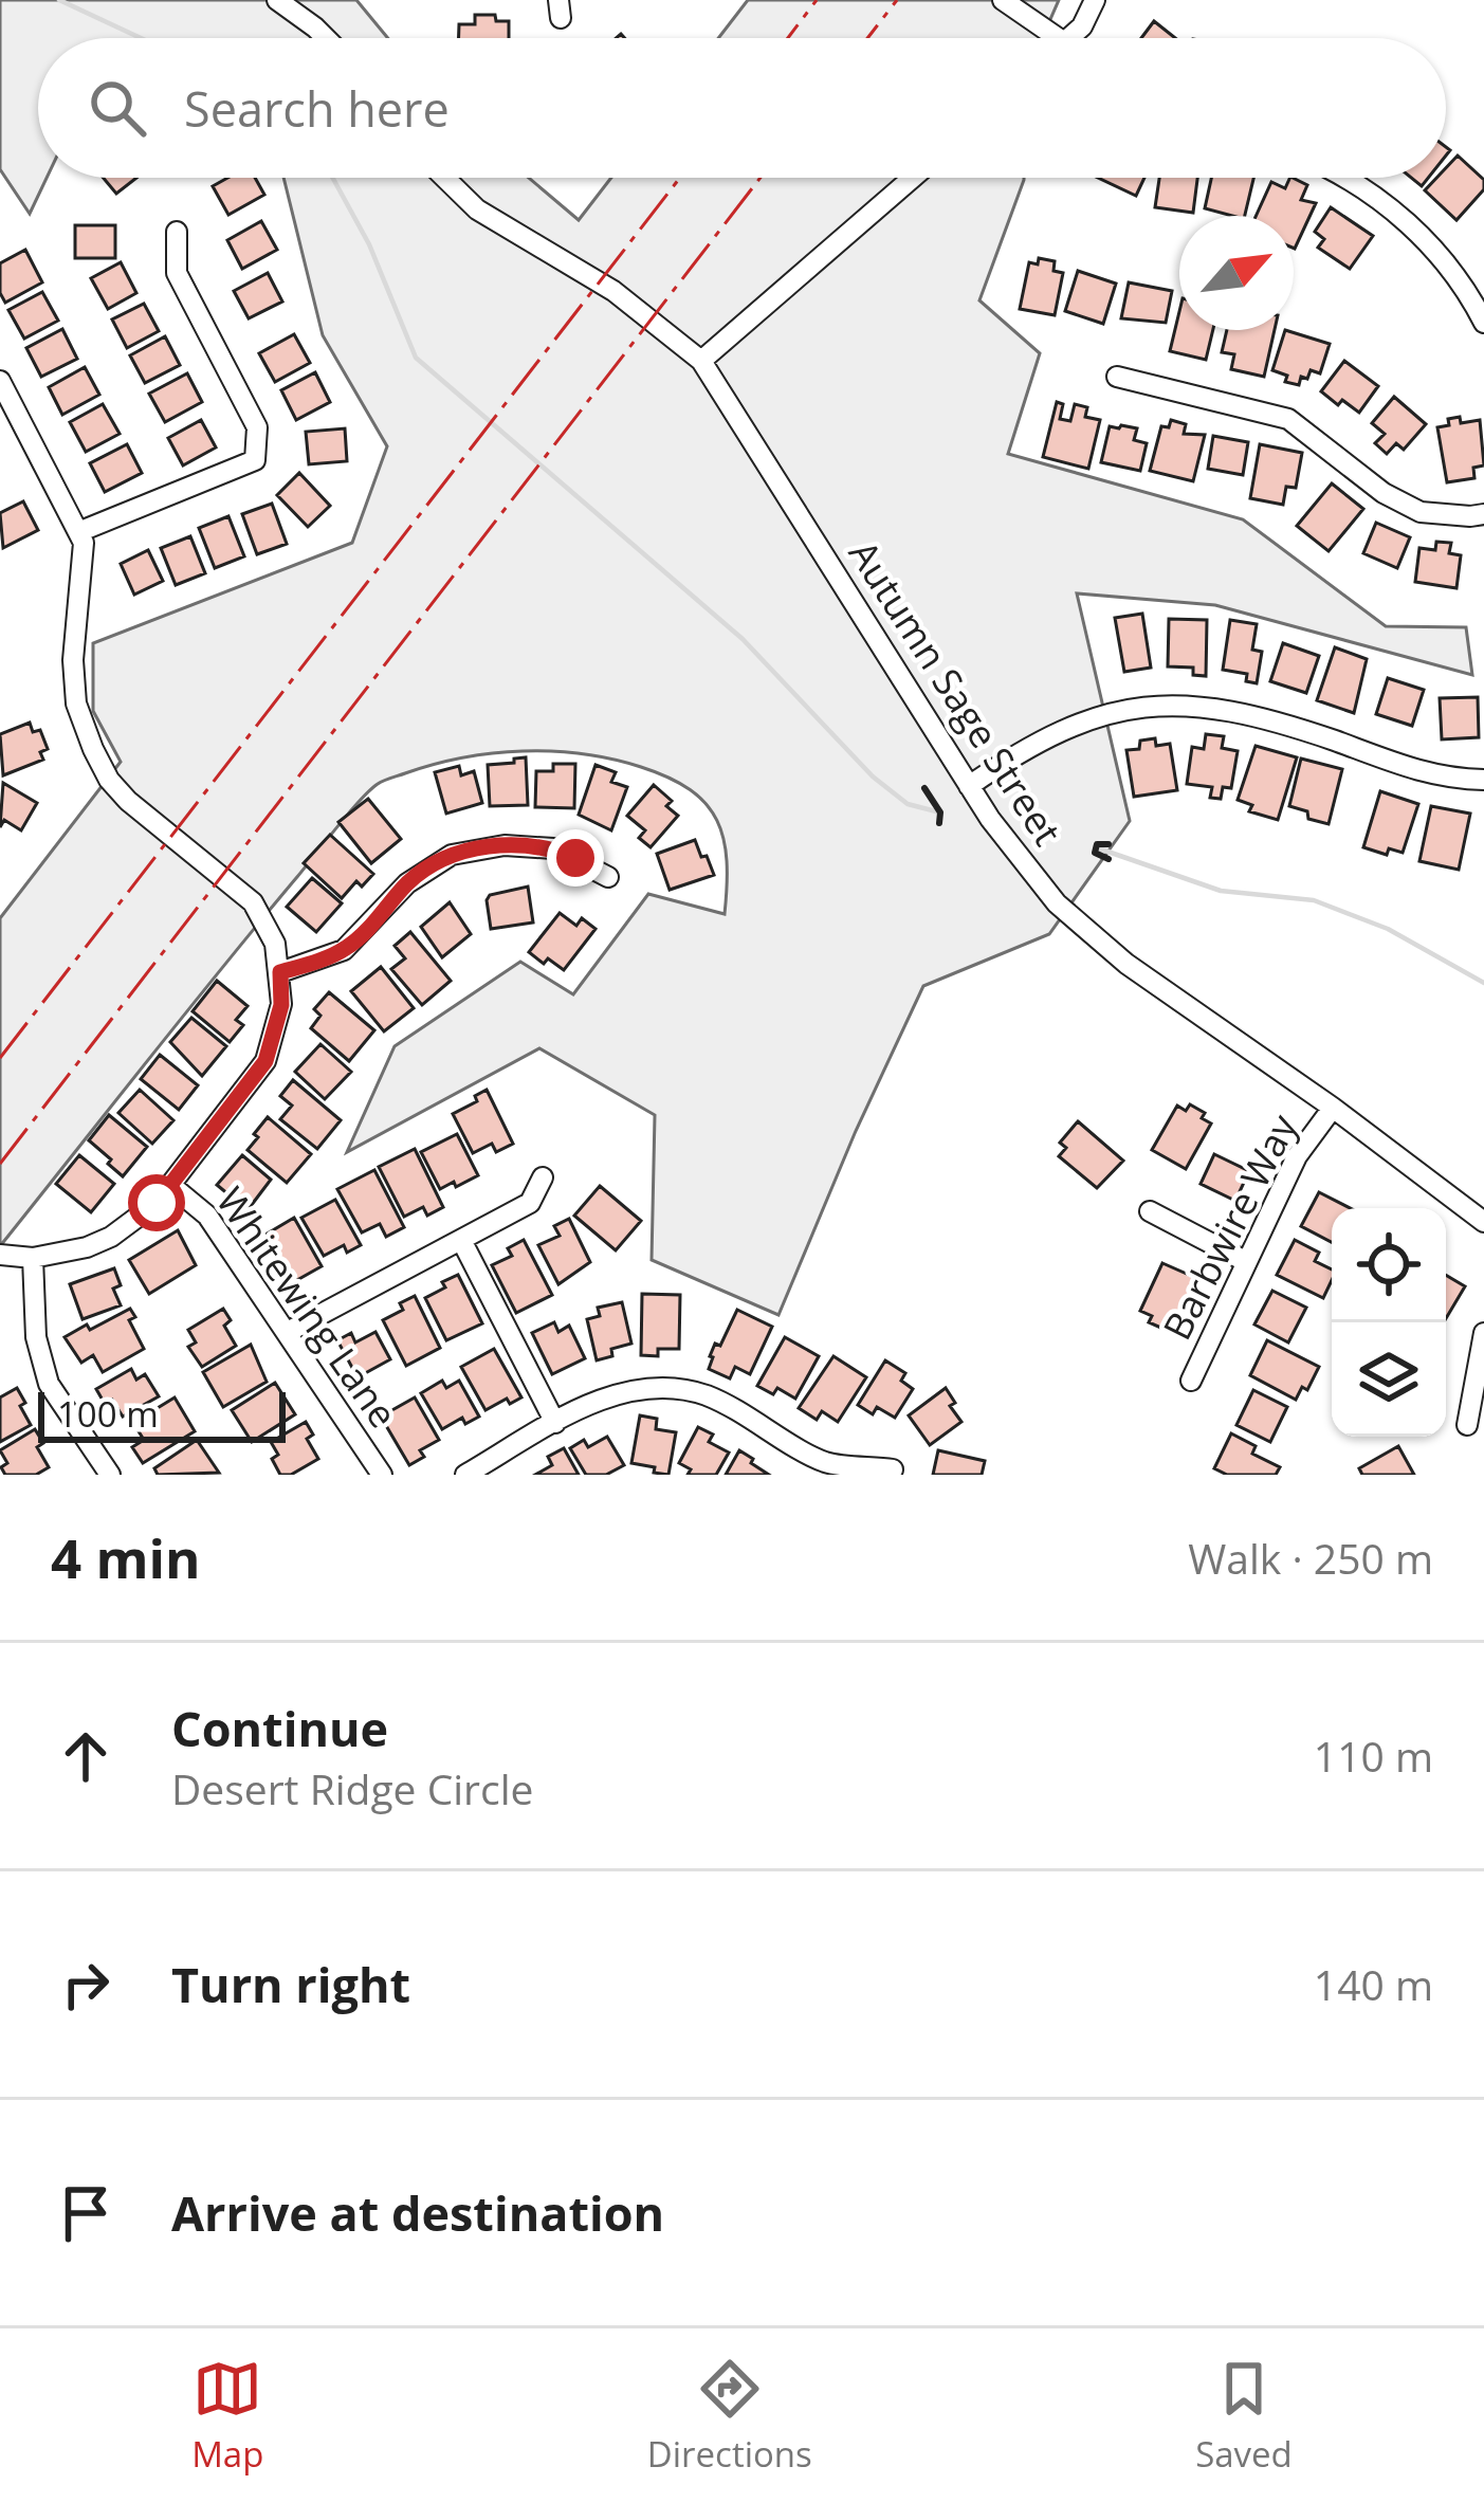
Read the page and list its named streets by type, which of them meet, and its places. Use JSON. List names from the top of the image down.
{
  "streets": {
    "street": ["Autumn Sage Street", "Barbwire Way", "Whitewing Lane"]
  },
  "crossings": [
    ["Autumn Sage Street", "Barbwire Way"]
  ],
  "scale_bar": "100 m",
  "north": "top right",
  "page": {
    "search": "Search here",
    "scale": "100 m",
    "heading": ["4 min", "Walk · 250 m"],
    "list": [
      ["Continue", "Desert Ridge Circle", "110 m"],
      ["Turn right", "140 m"],
      "Arrive at destination"
    ],
    "nav": ["Map", "Directions", "Saved"]
  }
}
